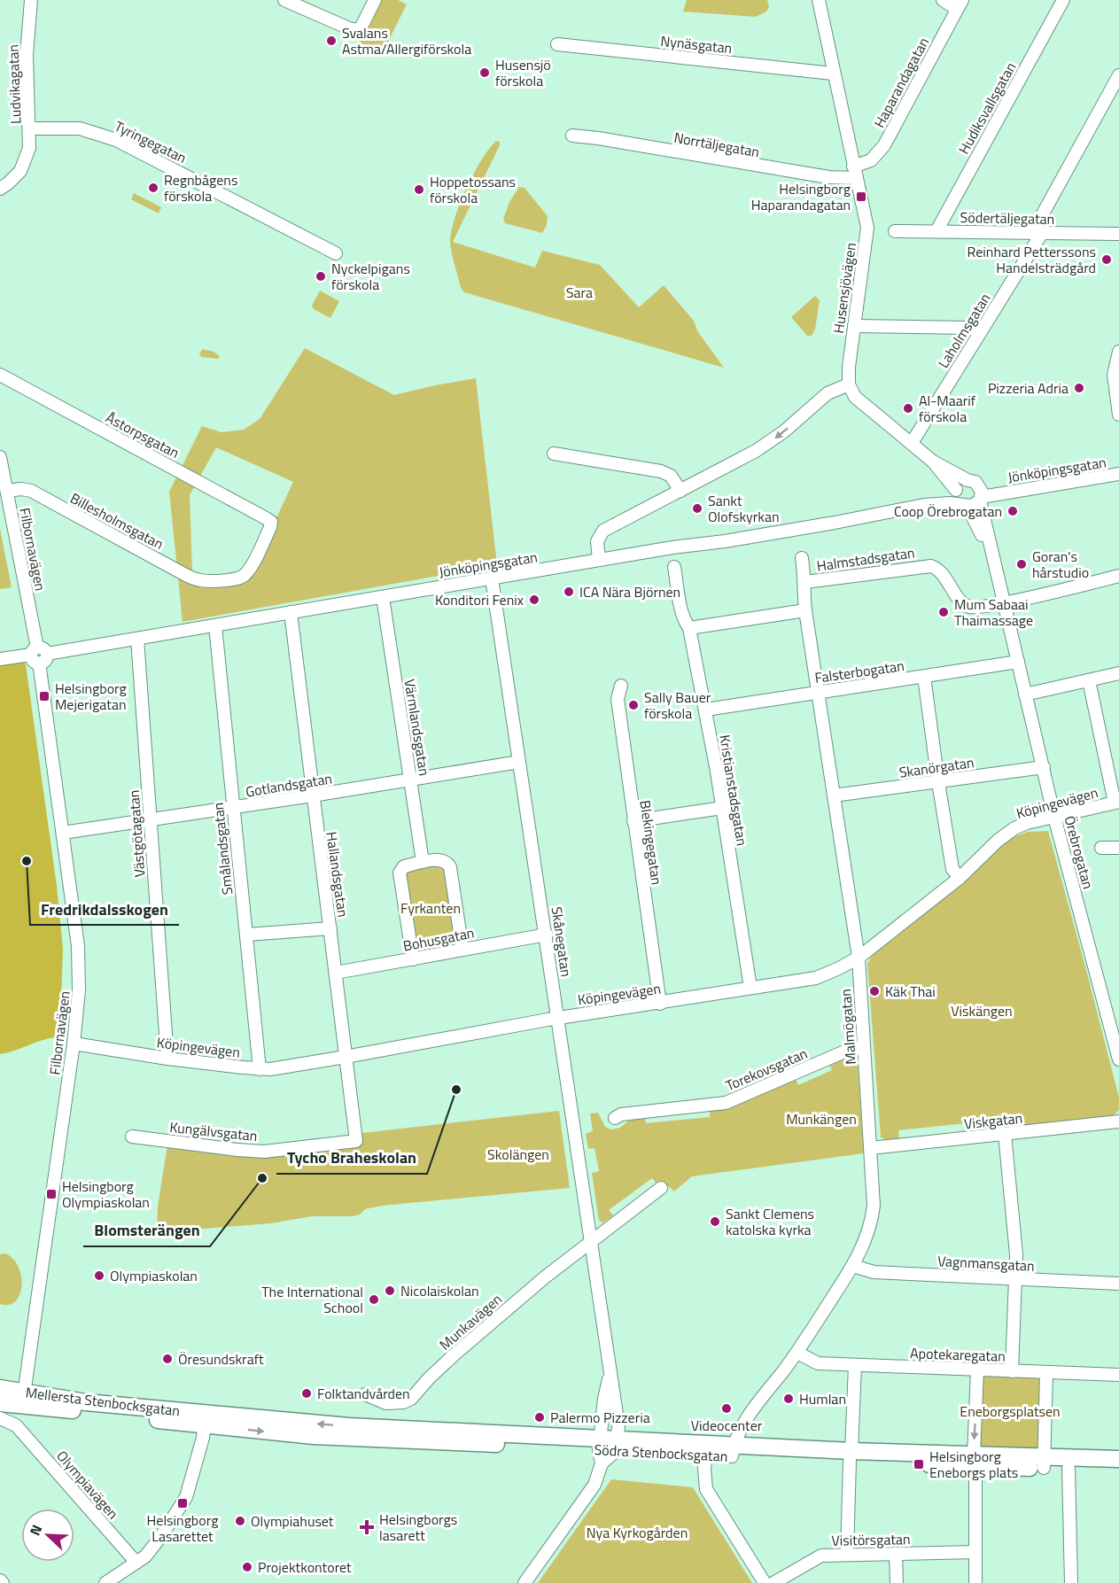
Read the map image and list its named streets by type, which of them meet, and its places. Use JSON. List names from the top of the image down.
{
  "streets": {
    "main road": ["Mellersta Stenbocksgatan", "Södra Stenbocksgatan"],
    "street": [
      "Nynäsgatan",
      "Haparandagatan",
      "Ludvikagatan",
      "Hudiksvallsgatan",
      "Tyringegatan",
      "Norrtäljegatan",
      "Södertäljegatan",
      "Husensjövägen",
      "Laholmsgatan",
      "Åstorpsgatan",
      "Jönköpingsgatan",
      "Billesholmsgatan",
      "Filbornavägen",
      "Halmstadsgatan",
      "Falsterbogatan",
      "Värmlandsgatan",
      "Skanörgatan",
      "Gotlandsgatan",
      "Kristianstadsgatan",
      "Köpingevägen",
      "Västgötagatan",
      "Blekingegatan",
      "Smålandsgatan",
      "Örebrogatan",
      "Hallandsgatan",
      "Bohusgatan",
      "Skånegatan",
      "Malmögatan",
      "Torekovsgatan",
      "Viskgatan",
      "Kungälvsgatan",
      "Vagnmansgatan",
      "Munkavägen",
      "Apotekaregatan",
      "Olympiavägen",
      "Visitörsgatan"
    ]
  },
  "crossings": [
    ["Nynäsgatan", "Husensjövägen"],
    ["Haparandagatan", "Norrtäljegatan"],
    ["Haparandagatan", "Husensjövägen"],
    ["Ludvikagatan", "Tyringegatan"],
    ["Hudiksvallsgatan", "Södertäljegatan"],
    ["Norrtäljegatan", "Husensjövägen"],
    ["Södertäljegatan", "Laholmsgatan"],
    ["Åstorpsgatan", "Billesholmsgatan"],
    ["Jönköpingsgatan", "Filbornavägen"],
    ["Jönköpingsgatan", "Värmlandsgatan"],
    ["Jönköpingsgatan", "Västgötagatan"],
    ["Jönköpingsgatan", "Smålandsgatan"],
    ["Jönköpingsgatan", "Örebrogatan"],
    ["Jönköpingsgatan", "Hallandsgatan"],
    ["Jönköpingsgatan", "Skånegatan"],
    ["Billesholmsgatan", "Filbornavägen"],
    ["Filbornavägen", "Gotlandsgatan"],
    ["Filbornavägen", "Köpingevägen"],
    ["Filbornavägen", "Mellersta Stenbocksgatan"],
    ["Halmstadsgatan", "Örebrogatan"],
    ["Halmstadsgatan", "Malmögatan"],
    ["Falsterbogatan", "Kristianstadsgatan"],
    ["Falsterbogatan", "Örebrogatan"],
    ["Falsterbogatan", "Malmögatan"],
    ["Värmlandsgatan", "Gotlandsgatan"],
    ["Skanörgatan", "Örebrogatan"],
    ["Skanörgatan", "Malmögatan"],
    ["Gotlandsgatan", "Västgötagatan"],
    ["Gotlandsgatan", "Smålandsgatan"],
    ["Gotlandsgatan", "Hallandsgatan"],
    ["Gotlandsgatan", "Skånegatan"],
    ["Kristianstadsgatan", "Köpingevägen"],
    ["Köpingevägen", "Västgötagatan"],
    ["Köpingevägen", "Blekingegatan"],
    ["Köpingevägen", "Smålandsgatan"],
    ["Köpingevägen", "Örebrogatan"],
    ["Köpingevägen", "Hallandsgatan"],
    ["Köpingevägen", "Skånegatan"],
    ["Köpingevägen", "Malmögatan"],
    ["Hallandsgatan", "Bohusgatan"],
    ["Hallandsgatan", "Kungälvsgatan"],
    ["Bohusgatan", "Skånegatan"],
    ["Skånegatan", "Munkavägen"],
    ["Skånegatan", "Södra Stenbocksgatan"],
    ["Malmögatan", "Torekovsgatan"],
    ["Malmögatan", "Viskgatan"],
    ["Malmögatan", "Vagnmansgatan"],
    ["Malmögatan", "Apotekaregatan"],
    ["Malmögatan", "Södra Stenbocksgatan"],
    ["Mellersta Stenbocksgatan", "Södra Stenbocksgatan"]
  ],
  "parks": [
    "Sara",
    "Fyrkanten",
    "Viskängen",
    "Munkängen",
    "Skolängen",
    "Eneborgsplatsen",
    "Nya Kyrkogården"
  ],
  "places": {
    "other": [
      "Svalans Astma/Allergiförskola",
      "Husensjö förskola",
      "Regnbågens förskola",
      "Hoppetossans förskola",
      "Reinhard Petterssons Handelsträdgård",
      "Nyckelpigans förskola",
      "Pizzeria Adria",
      "Al-Maarif förskola",
      "Sankt Olofskyrkan",
      "Coop Örebrogatan",
      "Goran's hårstudio",
      "ICA Nära Björnen",
      "Konditori Fenix",
      "Mum Sabaai Thaimassage",
      "Sally Bauer förskola",
      "Fredrikdalsskogen",
      "Käk Thai",
      "Tycho Braheskolan",
      "Blomsterängen",
      "Sankt Clemens katolska kyrka",
      "Olympiaskolan",
      "Nicolaiskolan",
      "The International School",
      "Öresundskraft",
      "Folktandvården",
      "Humlan",
      "Videocenter",
      "Palermo Pizzeria",
      "Olympiahuset",
      "Projektkontoret"
    ],
    "transit": [
      "Helsingborg Haparandagatan",
      "Helsingborg Mejerigatan",
      "Helsingborg Olympiaskolan",
      "Helsingborg Eneborgs plats",
      "Helsingborg Lasarettet"
    ],
    "health": ["Helsingborgs lasarett"]
  },
  "north": "top left"
}
